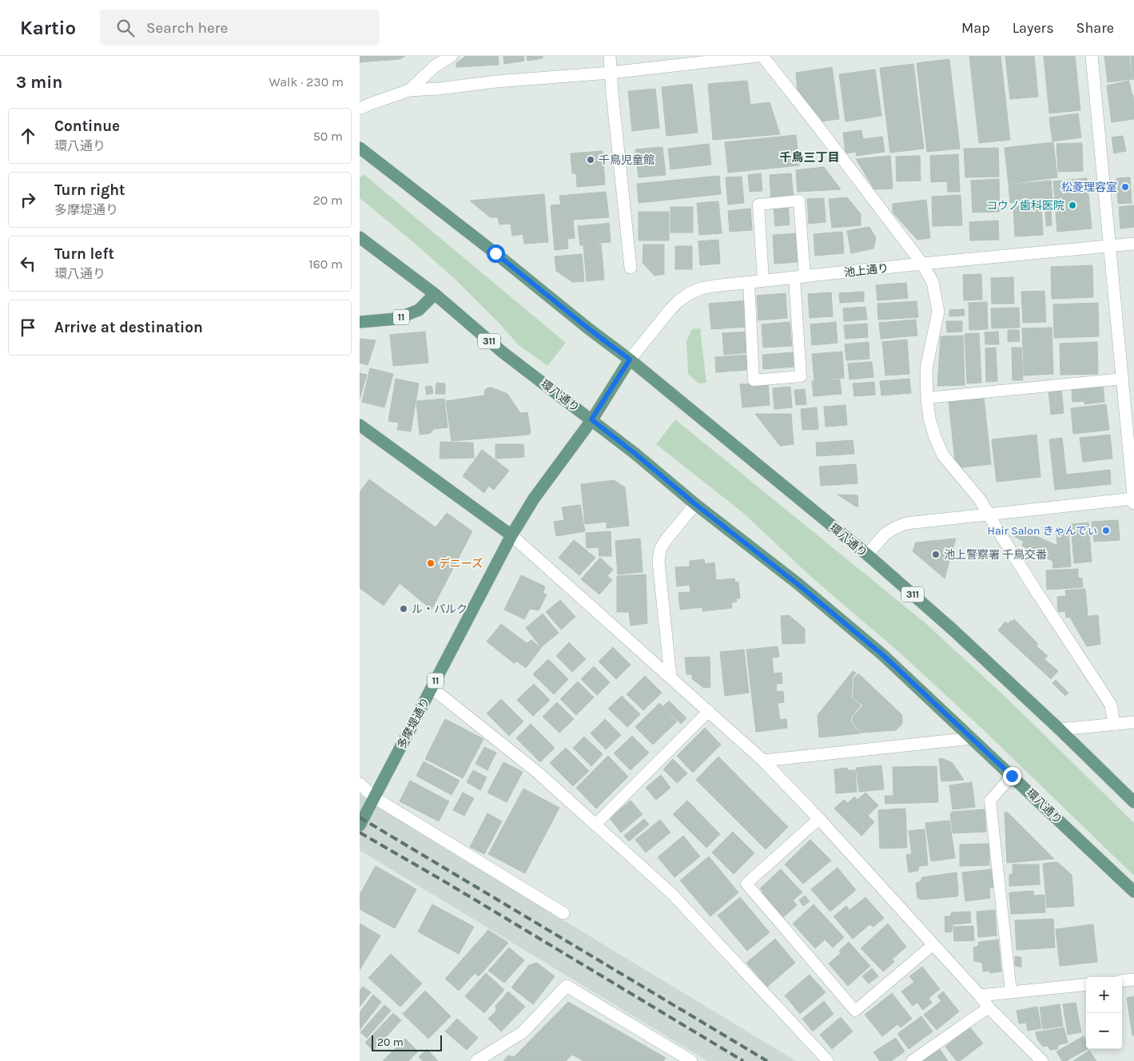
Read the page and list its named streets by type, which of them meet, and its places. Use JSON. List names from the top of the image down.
{
  "streets": {
    "main road": [
      "11",
      "311",
      "環八通り",
      "多摩堤通り"
    ],
    "street": ["池上通り"]
  },
  "crossings": [
    ["池上通り", "環八通り"],
    ["池上通り", "多摩堤通り"],
    ["11", "環八通り"],
    ["環八通り", "多摩堤通り"]
  ],
  "districts": ["千鳥三丁目"],
  "places": [
    "千鳥児童館",
    "松菱理容室",
    "コウノ歯科医院",
    "Hair Salon きゃんでぃ",
    "池上警察署 千鳥交番",
    "デニーズ",
    "ル・パルク"
  ],
  "scale_bar": "20 m",
  "page": {
    "header": "Kartio",
    "search": "Search here",
    "nav": ["Map", "Layers", "Share"],
    "heading": ["3 min", "Walk · 230 m"],
    "list": [
      ["Continue", "環八通り", "50 m"],
      ["Turn right", "多摩堤通り", "20 m"],
      ["Turn left", "環八通り", "160 m"],
      "Arrive at destination"
    ],
    "map_buttons": ["+", "−"],
    "scale": "20 m"
  }
}
